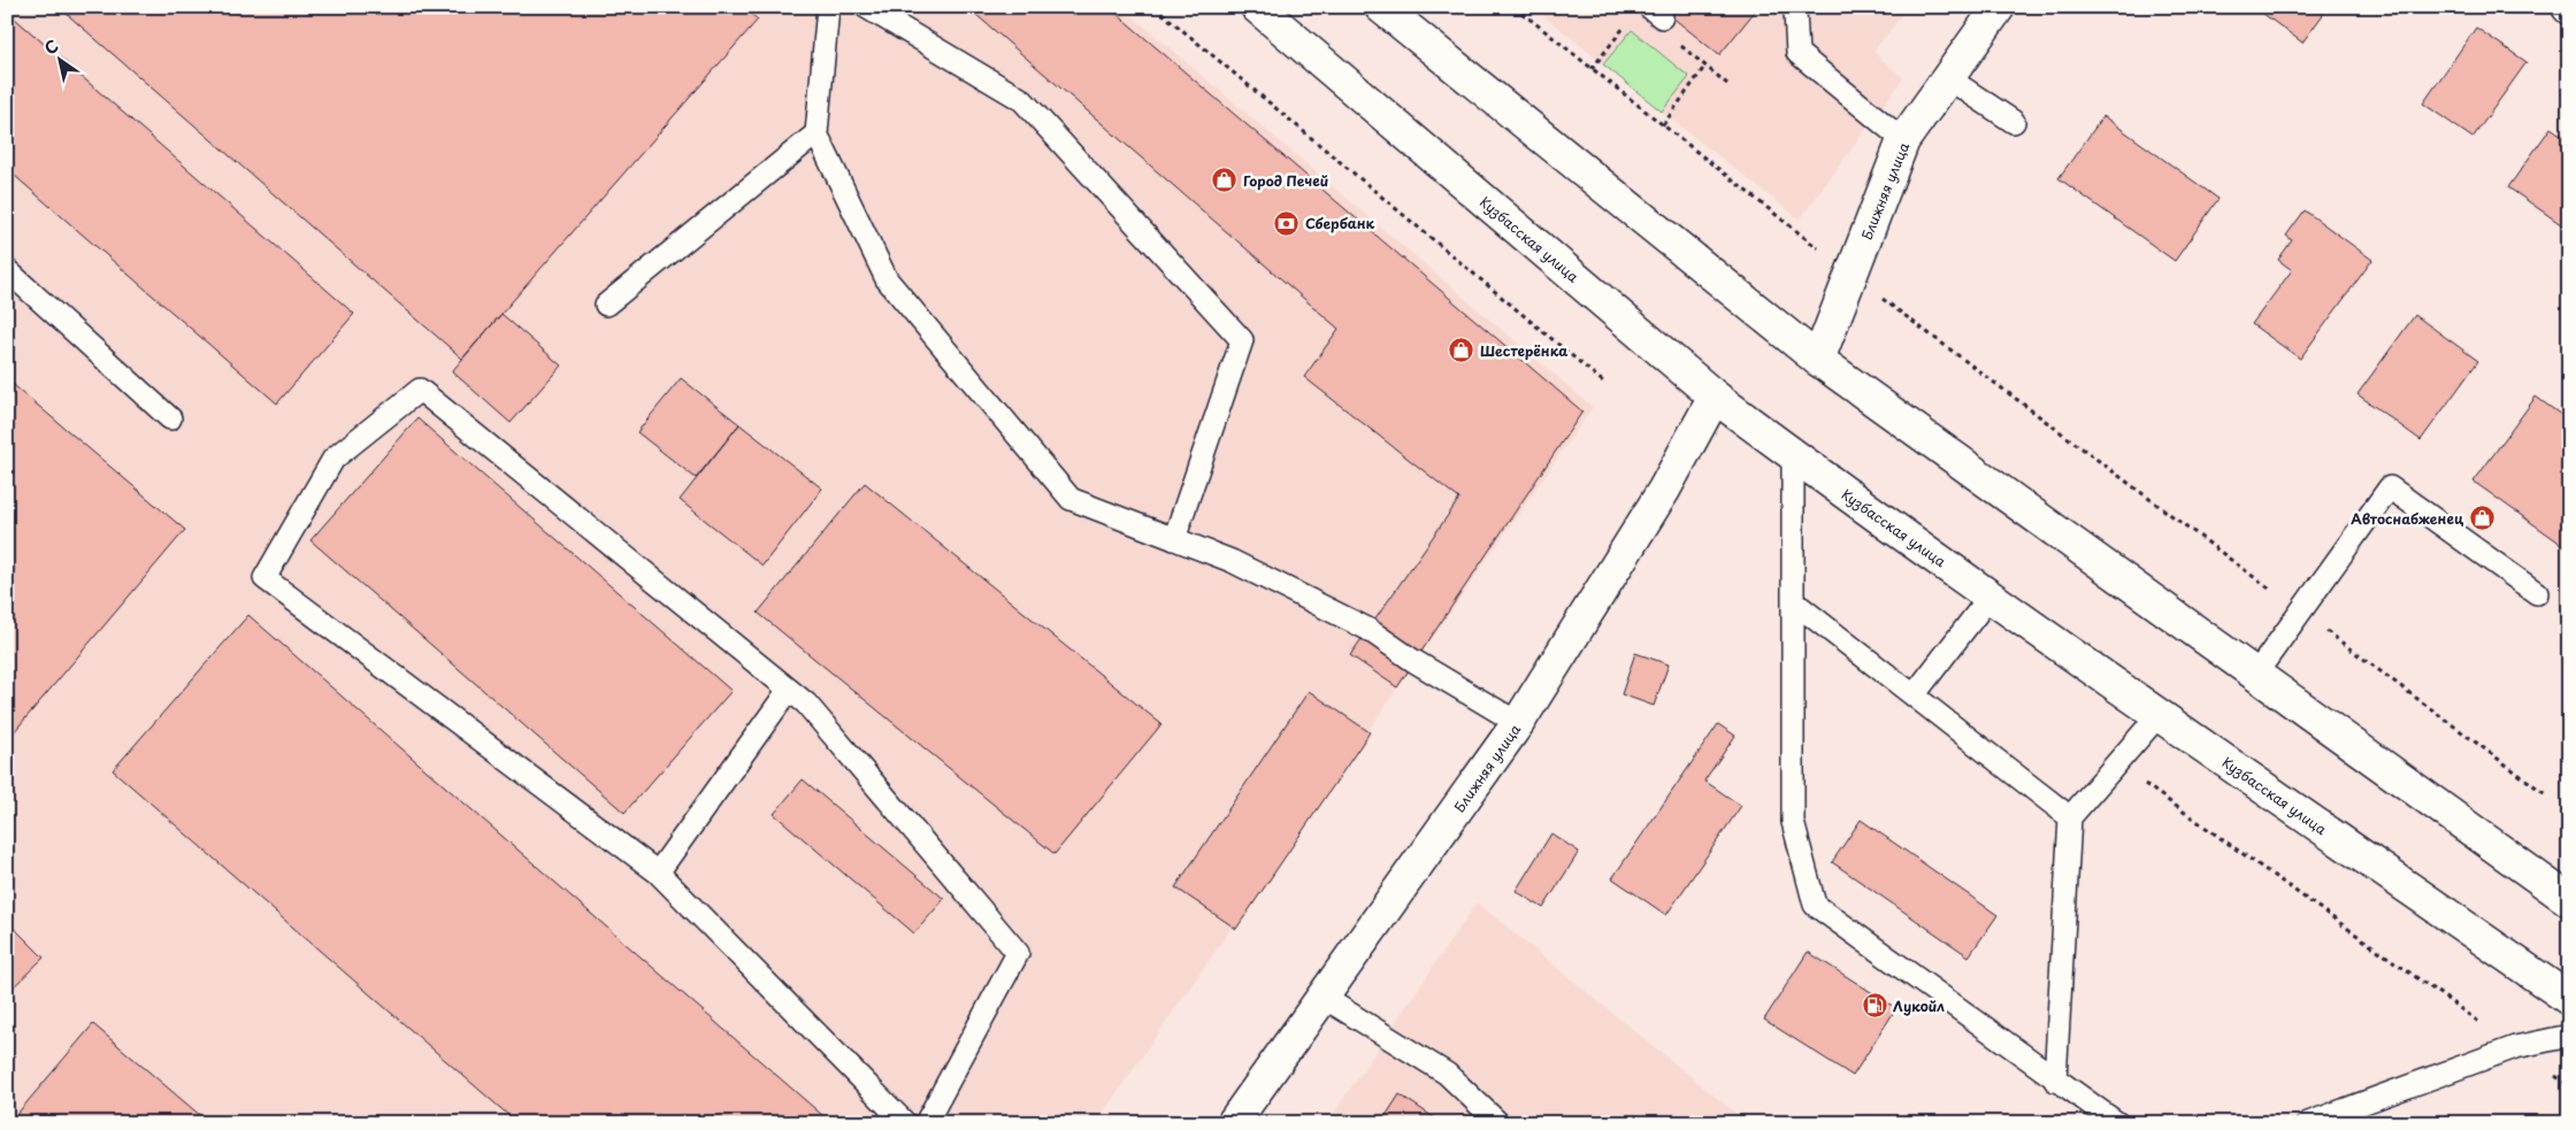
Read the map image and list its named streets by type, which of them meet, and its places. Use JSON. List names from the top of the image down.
{
  "streets": {
    "main road": ["Ближняя улица", "Кузбасская улица"]
  },
  "crossings": [
    ["Ближняя улица", "Кузбасская улица"]
  ],
  "places": {
    "shop": ["Город Печей", "Шестерёнка", "Автоснабженец"],
    "bank": ["Сбербанк"],
    "fuel station": ["Лукойл"]
  },
  "north": "top left"
}
